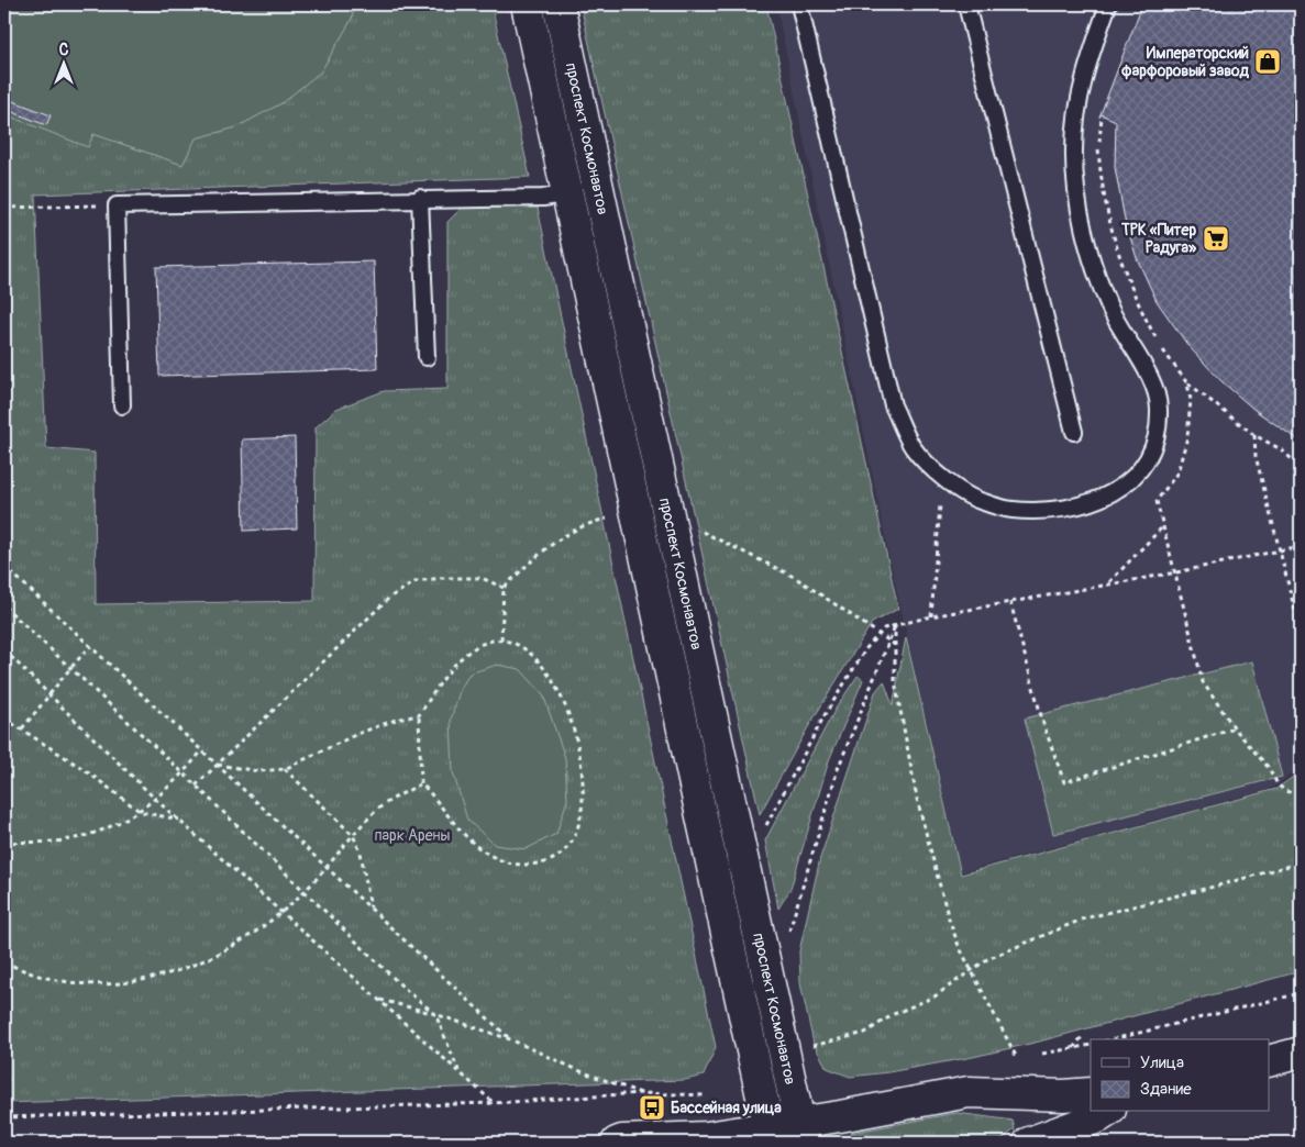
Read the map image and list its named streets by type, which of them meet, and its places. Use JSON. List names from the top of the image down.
{
  "streets": {
    "street": ["проспект Космонавтов"]
  },
  "parks": ["парк Арены"],
  "places": {
    "shop": ["Императорский фарфоровый завод"],
    "supermarket": ["ТРК «Питер Радуга»"],
    "bus stop": ["Бассейная улица"]
  },
  "legend": ["Улица", "Здание"],
  "north": "top"
}
